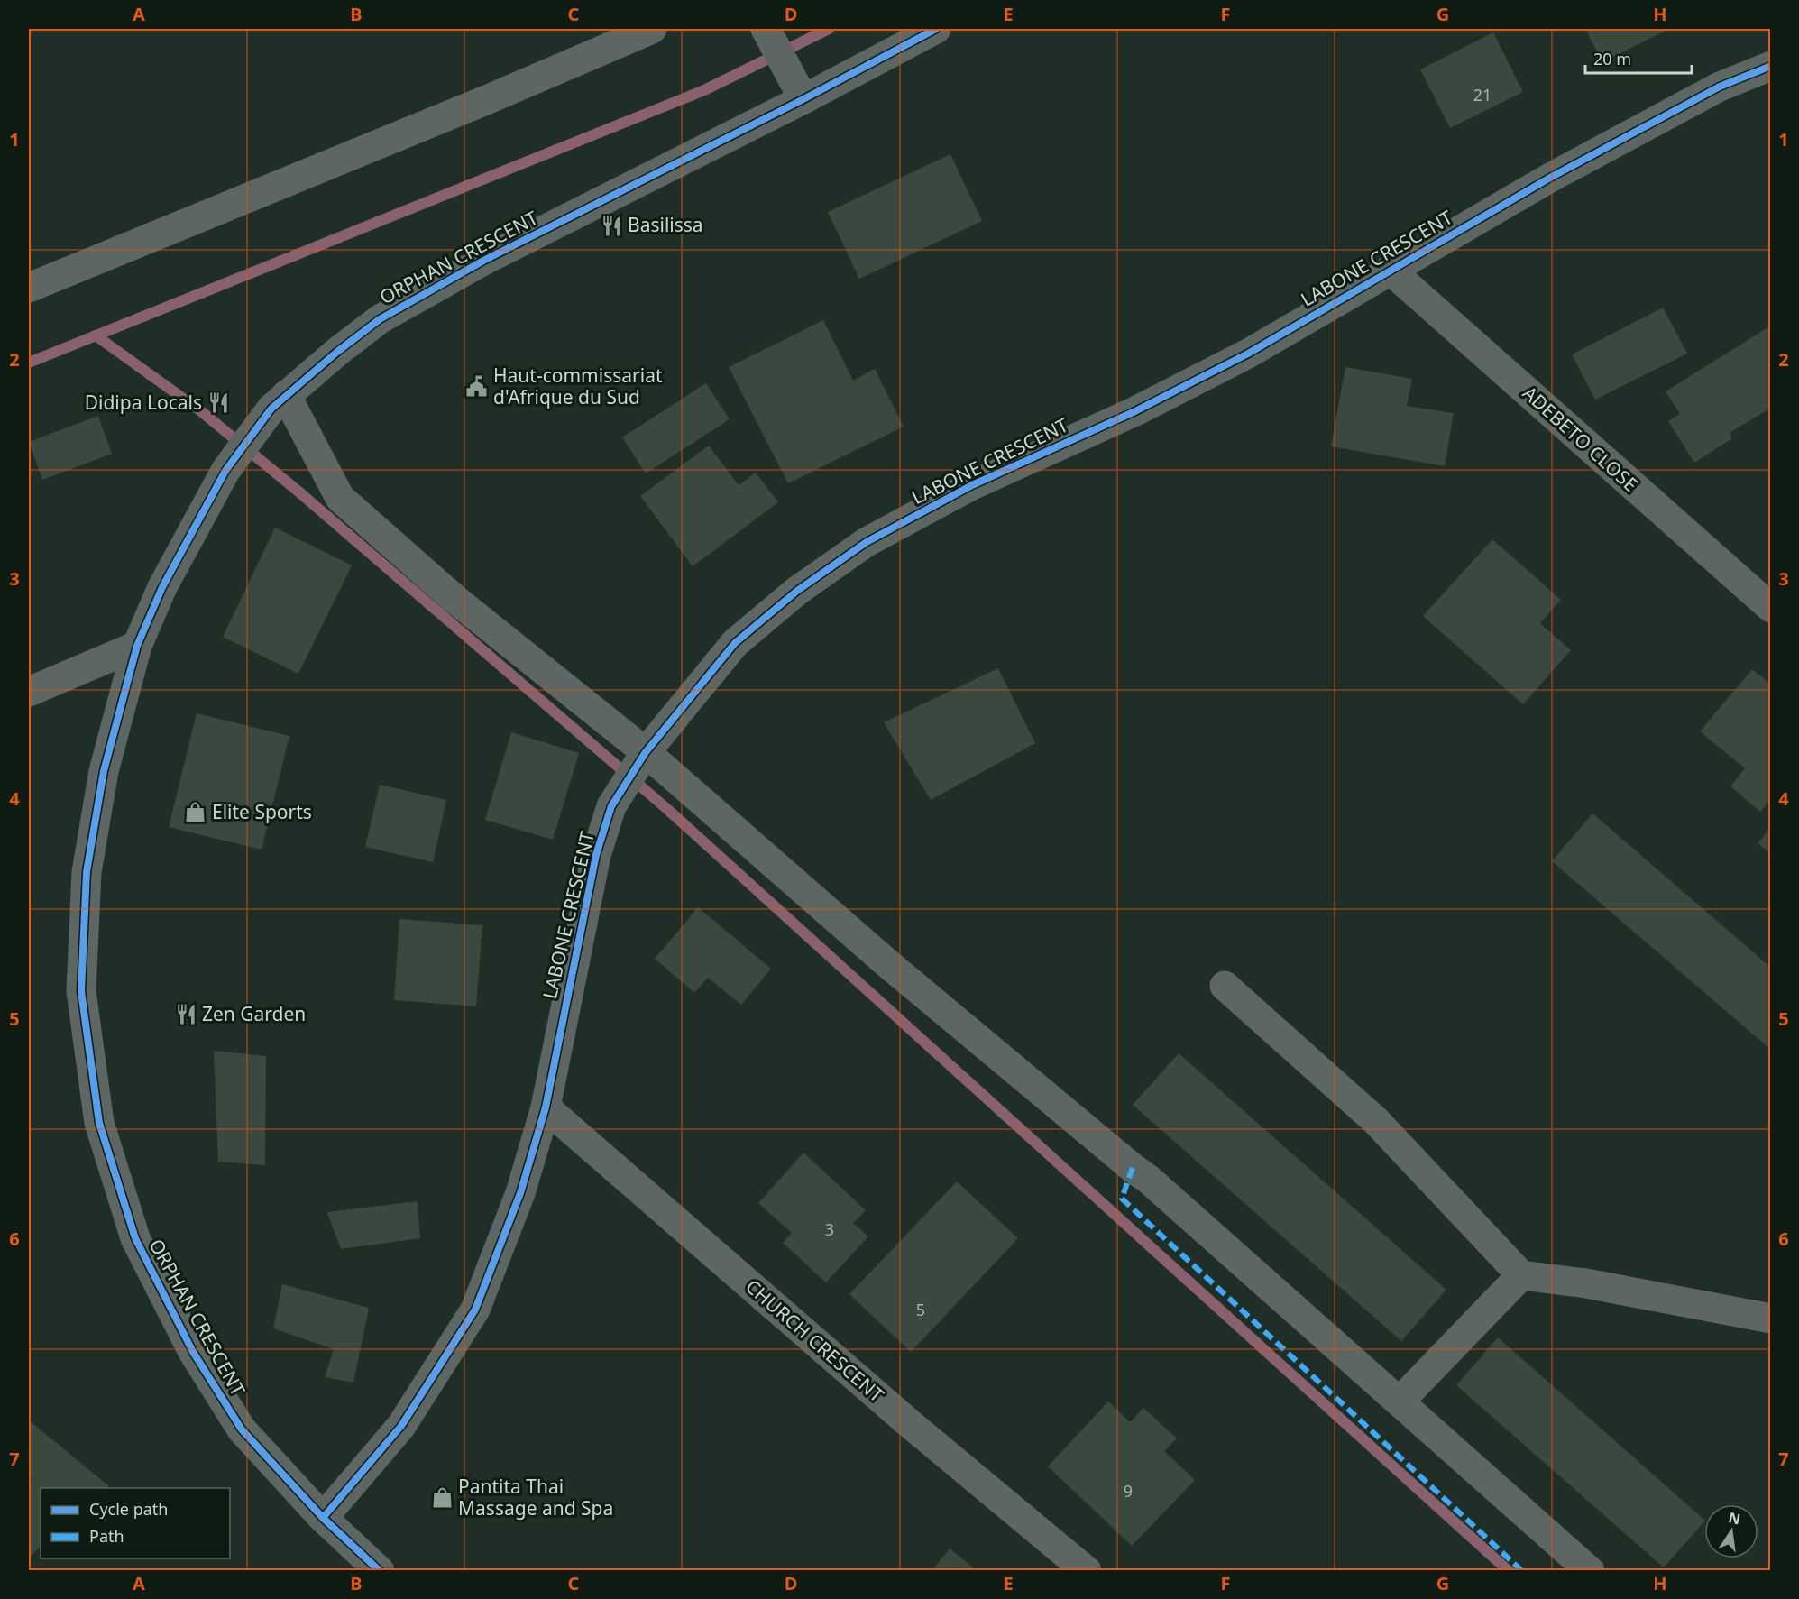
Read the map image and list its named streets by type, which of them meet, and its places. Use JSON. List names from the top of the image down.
{
  "streets": {
    "street": [
      "ORPHAN CRESCENT",
      "LABONE CRESCENT",
      "ADEBETO CLOSE",
      "CHURCH CRESCENT"
    ]
  },
  "crossings": [
    ["ORPHAN CRESCENT", "LABONE CRESCENT"],
    ["LABONE CRESCENT", "ADEBETO CLOSE"],
    ["LABONE CRESCENT", "CHURCH CRESCENT"]
  ],
  "places": {
    "restaurant": ["Basilissa", "Didipa Locals", "Zen Garden"],
    "public building": ["Haut-commissariat d'Afrique du Sud"],
    "shop": ["Elite Sports", "Pantita Thai Massage and Spa"]
  },
  "house_numbers": [
    "21",
    "3",
    "5",
    "9"
  ],
  "legend": ["Cycle path", "Path"],
  "scale_bar": "20 m",
  "north": "top",
  "grid": {
    "columns": [
      "A",
      "B",
      "C",
      "D",
      "E",
      "F",
      "G",
      "H"
    ],
    "rows": [
      "1",
      "2",
      "3",
      "4",
      "5",
      "6",
      "7"
    ]
  }
}
